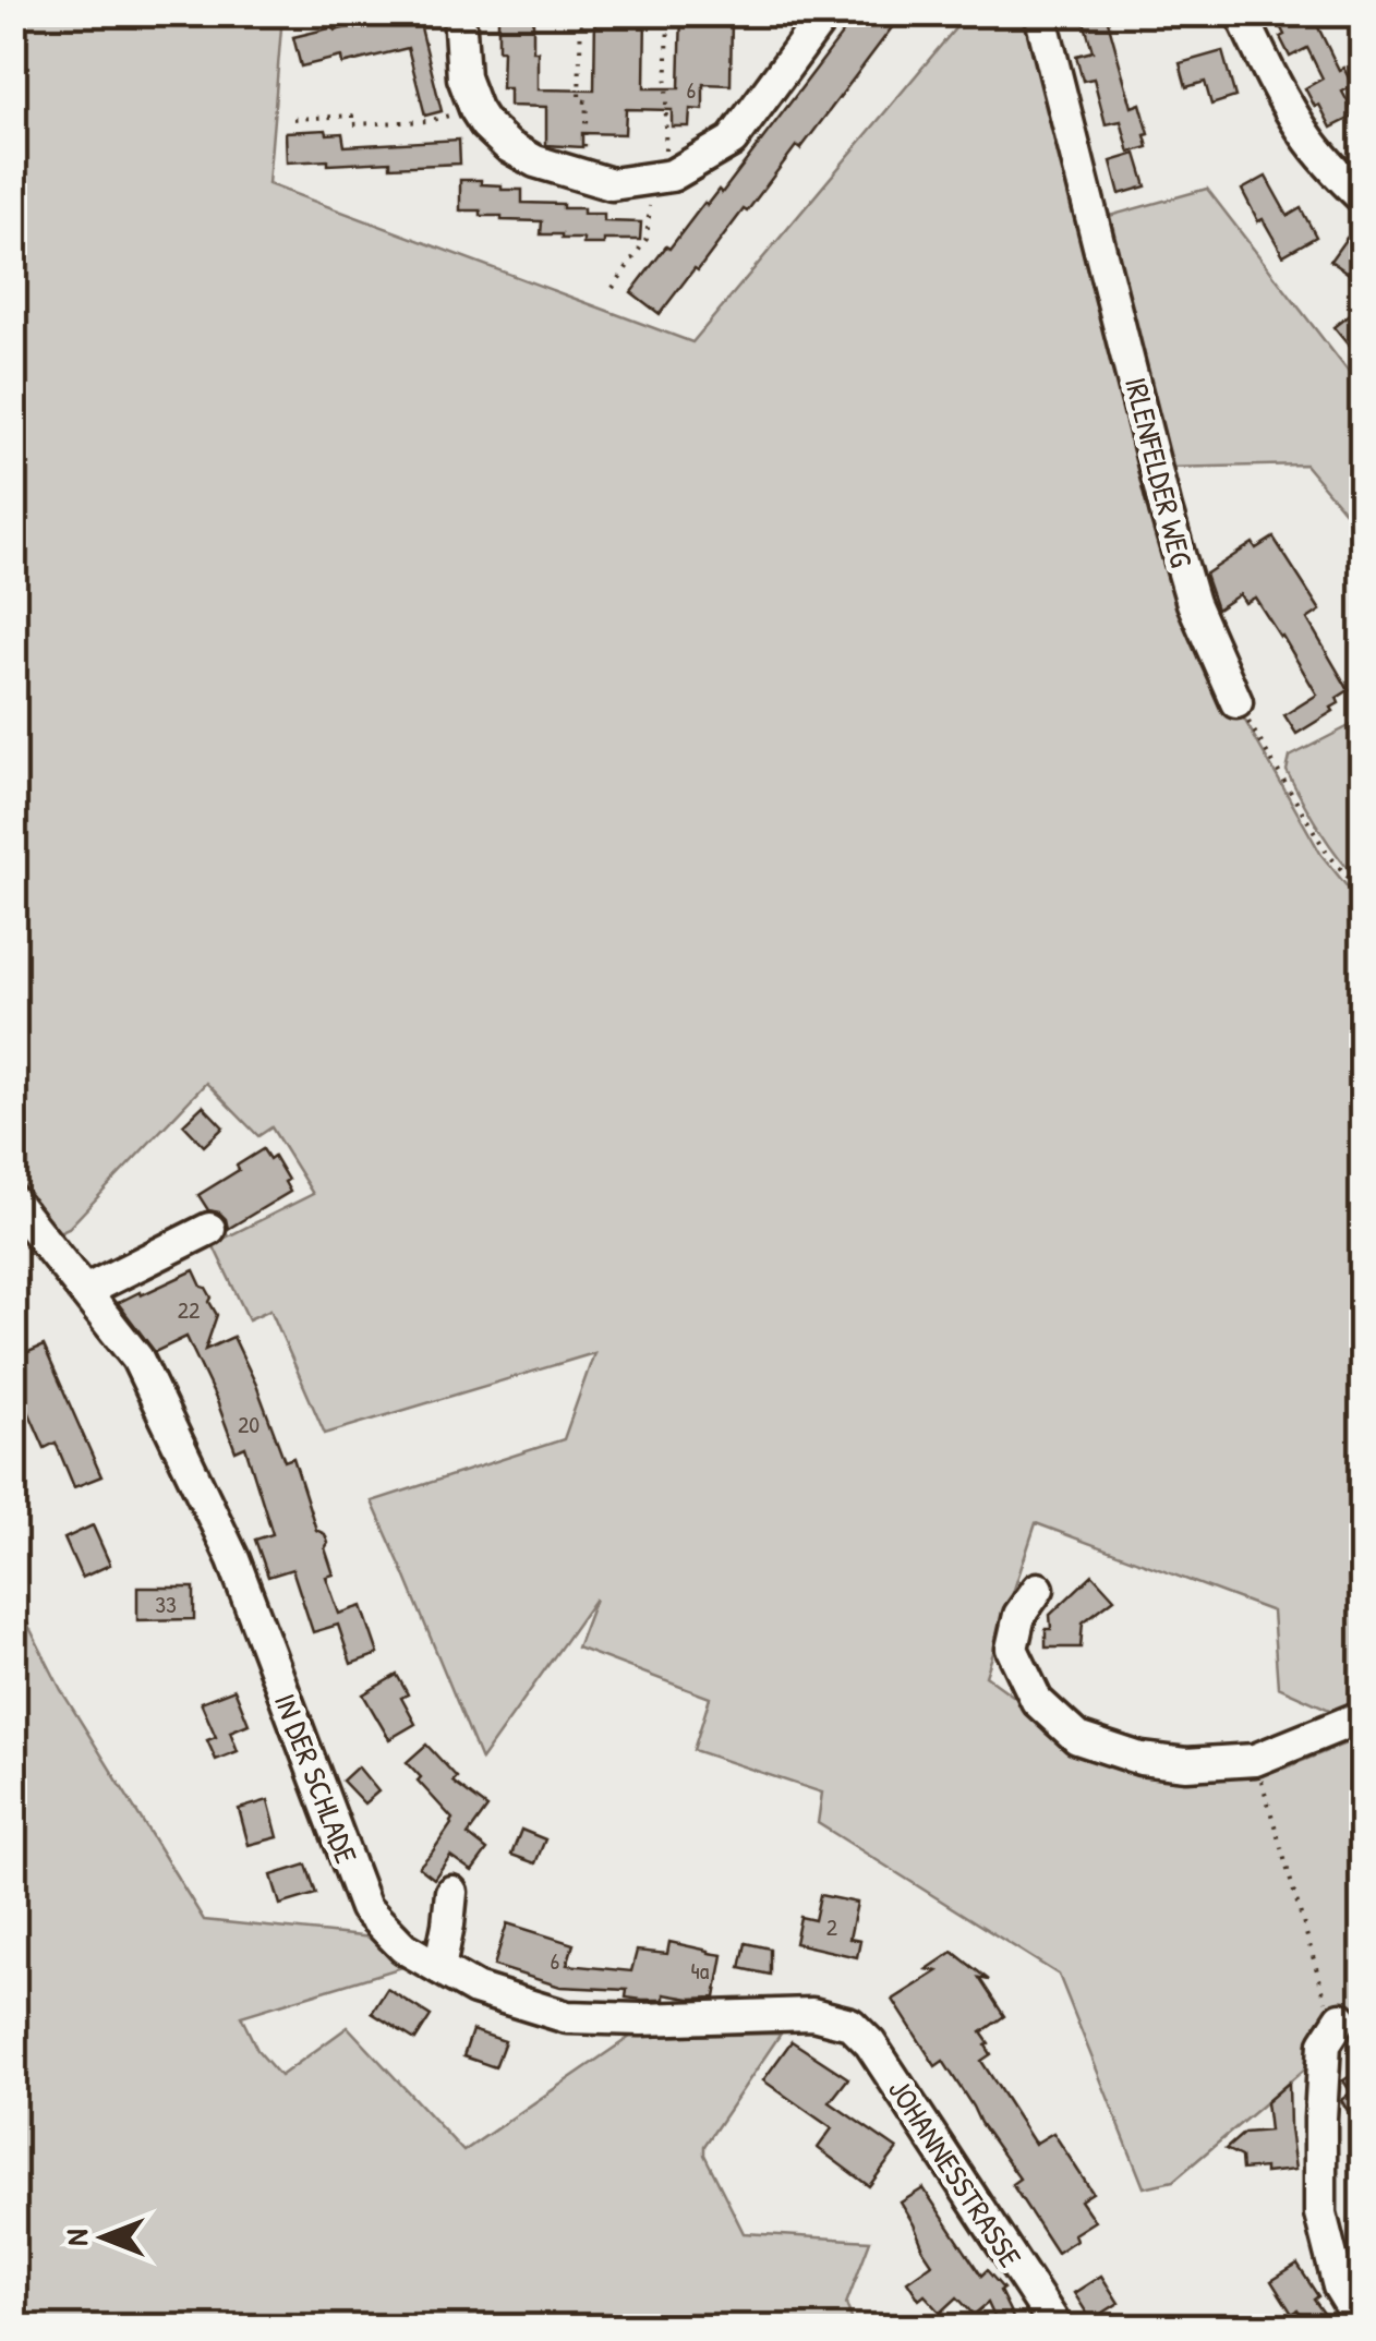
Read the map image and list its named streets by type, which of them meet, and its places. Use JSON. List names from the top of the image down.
{
  "streets": {
    "street": ["IRLENFELDER WEG", "IN DER SCHLADE", "JOHANNESSTRASSE"]
  },
  "crossings": [
    ["IN DER SCHLADE", "JOHANNESSTRASSE"]
  ],
  "house_numbers": [
    "6",
    "22",
    "20",
    "33",
    "2",
    "6",
    "4a"
  ],
  "north": "left"
}
